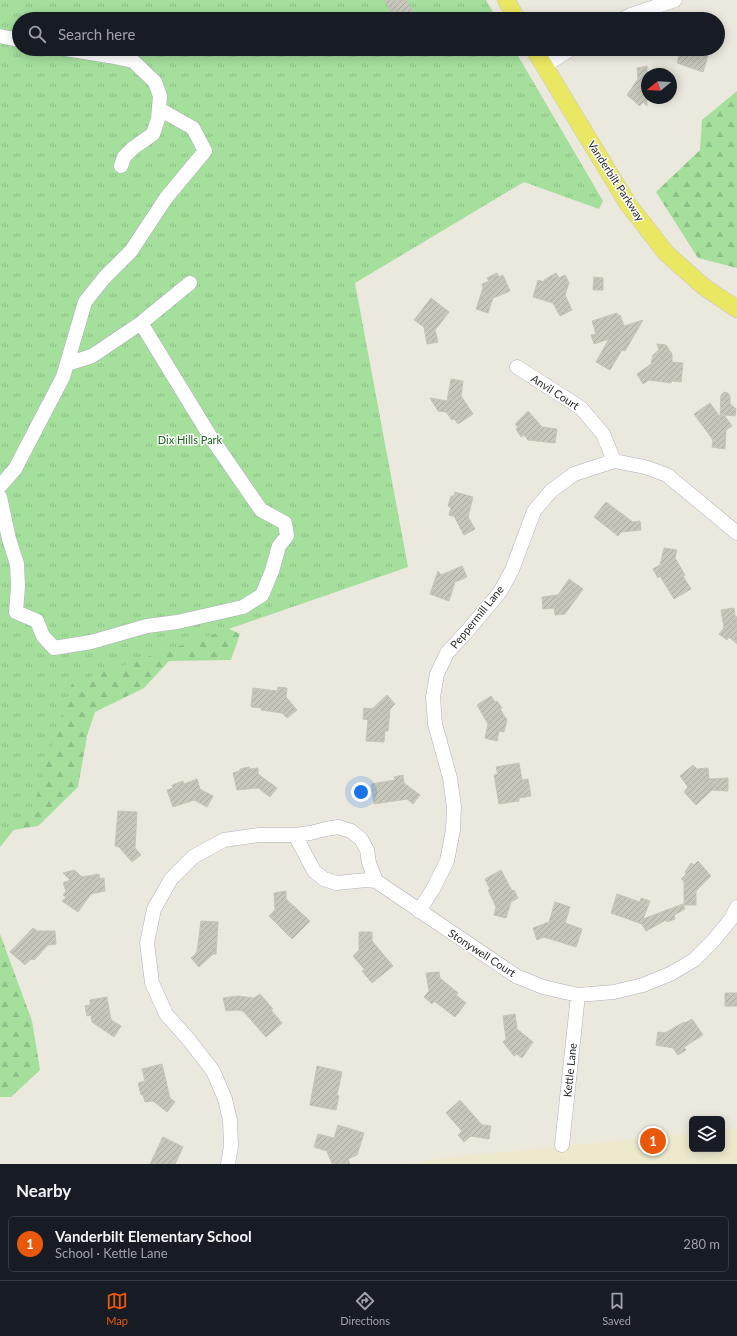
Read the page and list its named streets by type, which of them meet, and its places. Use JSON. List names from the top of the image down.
{
  "streets": {
    "main road": ["Vanderbilt Parkway"],
    "street": [
      "Anvil Court",
      "Peppermill Lane",
      "Stonywell Court",
      "Kettle Lane"
    ]
  },
  "crossings": [
    ["Anvil Court", "Peppermill Lane"],
    ["Peppermill Lane", "Stonywell Court"],
    ["Stonywell Court", "Kettle Lane"]
  ],
  "parks": ["Dix Hills Park"],
  "north": "left",
  "page": {
    "search": "Search here",
    "pins": "1",
    "heading": "Nearby",
    "list": [
      {
        "mark": "1",
        "name": "Vanderbilt Elementary School",
        "note": "School · Kettle Lane",
        "value": "280 m"
      }
    ],
    "nav": ["Map", "Directions", "Saved"]
  }
}
